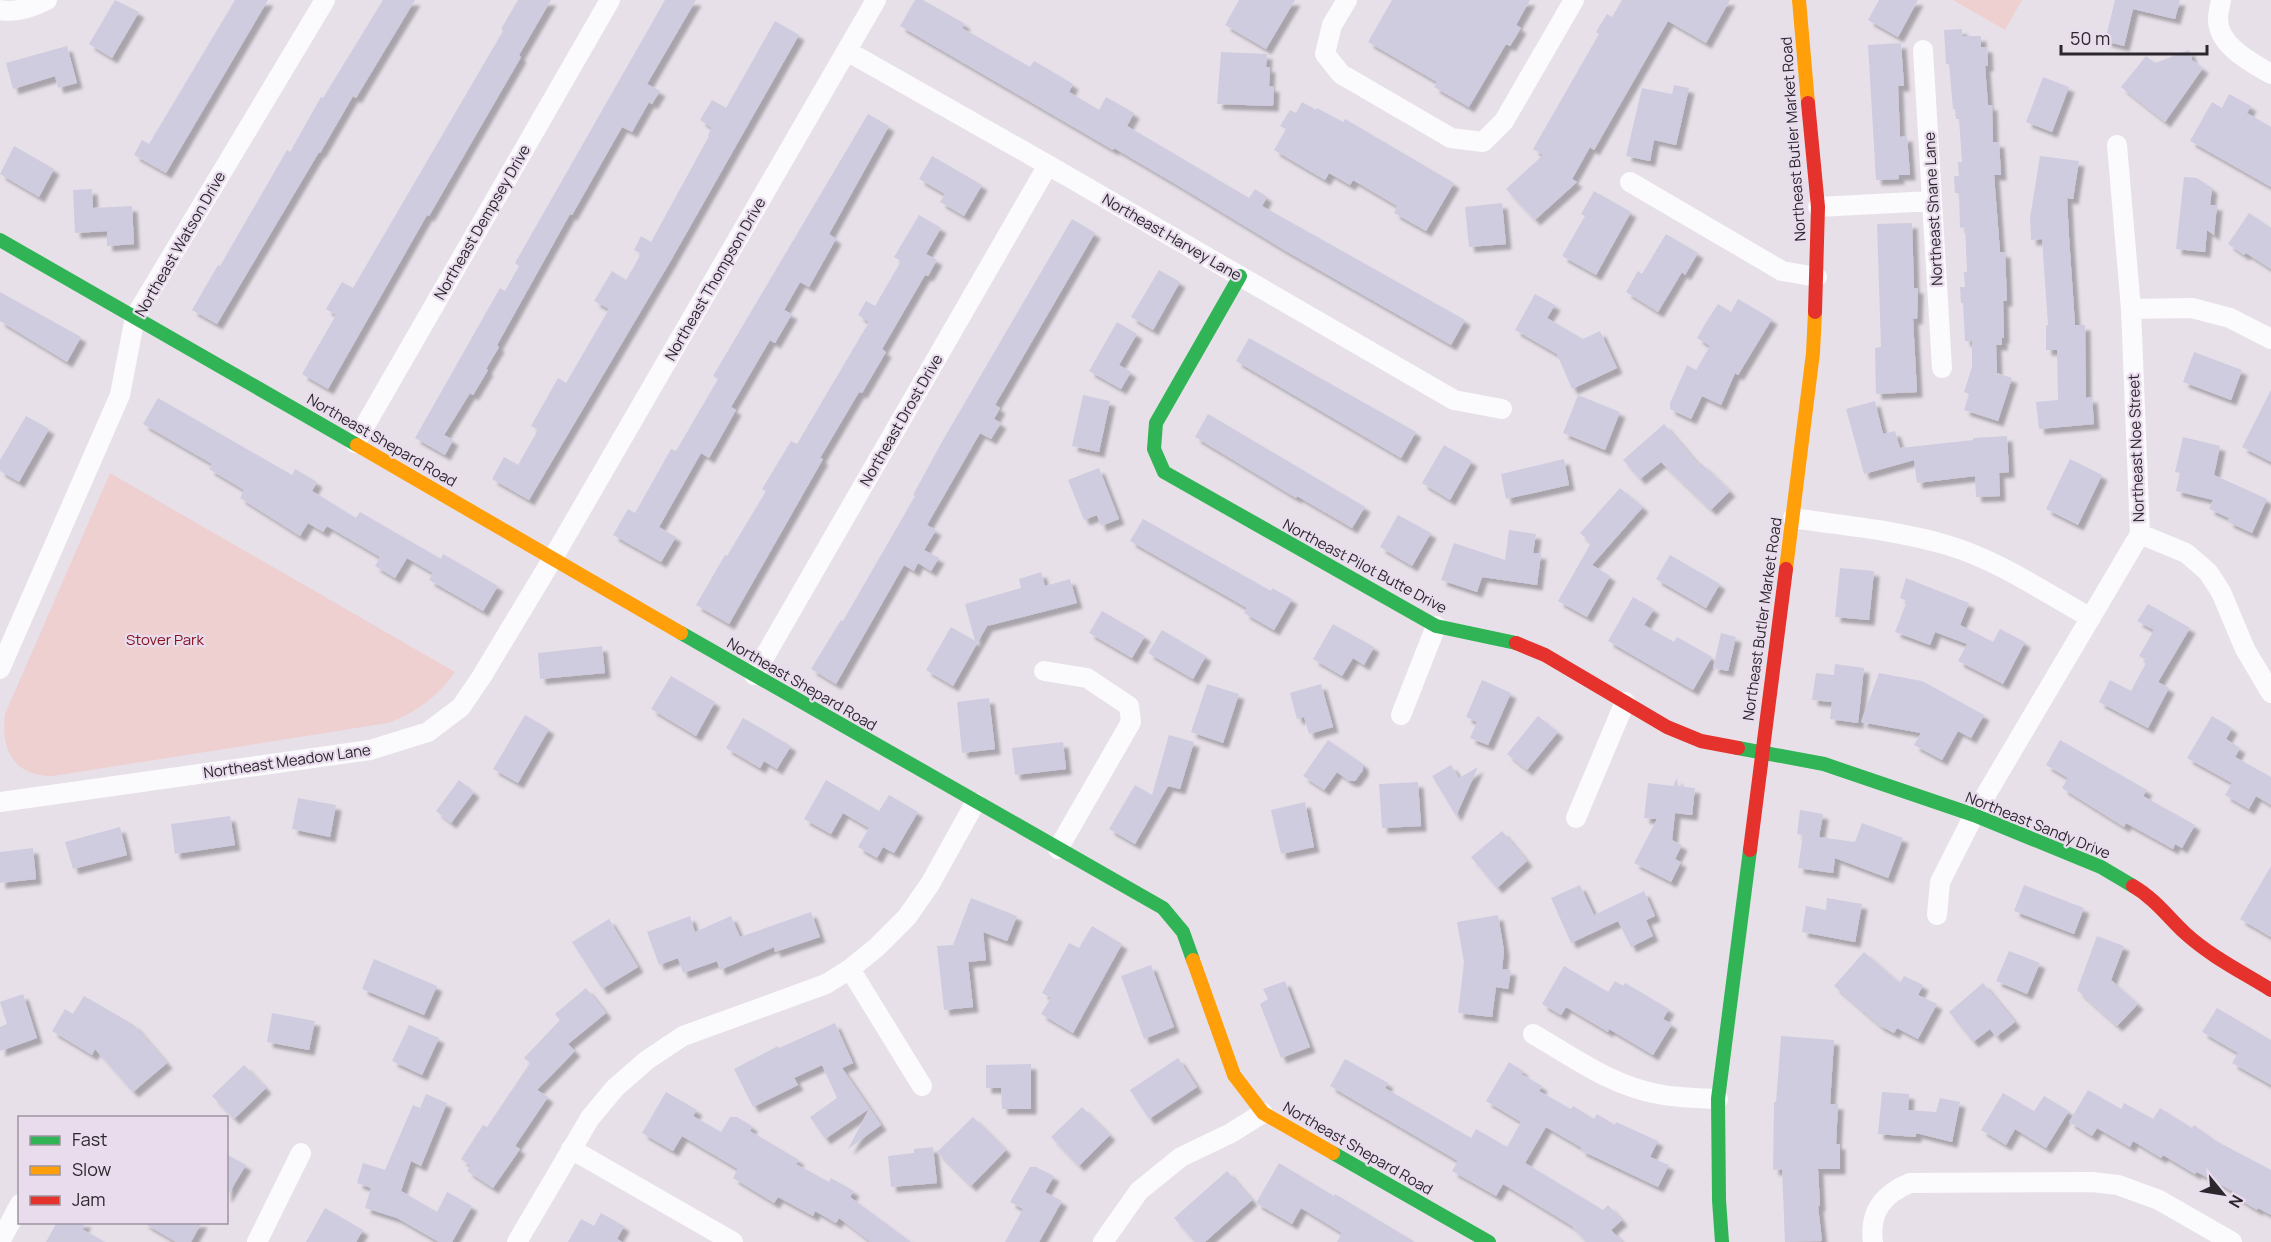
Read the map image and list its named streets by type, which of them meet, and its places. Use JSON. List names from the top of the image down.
{
  "streets": {
    "street": [
      "Northeast Butler Market Road",
      "Northeast Shane Lane",
      "Northeast Dempsey Drive",
      "Northeast Harvey Lane",
      "Northeast Watson Drive",
      "Northeast Thompson Drive",
      "Northeast Drost Drive",
      "Northeast Shepard Road",
      "Northeast Noe Street",
      "Northeast Pilot Butte Drive",
      "Northeast Meadow Lane",
      "Northeast Sandy Drive"
    ]
  },
  "crossings": [
    ["Northeast Butler Market Road", "Northeast Pilot Butte Drive"],
    ["Northeast Butler Market Road", "Northeast Sandy Drive"],
    ["Northeast Dempsey Drive", "Northeast Shepard Road"],
    ["Northeast Harvey Lane", "Northeast Thompson Drive"],
    ["Northeast Harvey Lane", "Northeast Drost Drive"],
    ["Northeast Harvey Lane", "Northeast Pilot Butte Drive"],
    ["Northeast Watson Drive", "Northeast Shepard Road"],
    ["Northeast Thompson Drive", "Northeast Shepard Road"],
    ["Northeast Thompson Drive", "Northeast Meadow Lane"],
    ["Northeast Drost Drive", "Northeast Shepard Road"],
    ["Northeast Shepard Road", "Northeast Meadow Lane"],
    ["Northeast Noe Street", "Northeast Sandy Drive"],
    ["Northeast Pilot Butte Drive", "Northeast Sandy Drive"]
  ],
  "parks": ["Stover Park"],
  "legend": ["Fast", "Slow", "Jam"],
  "scale_bar": "50 m",
  "north": "bottom right"
}
